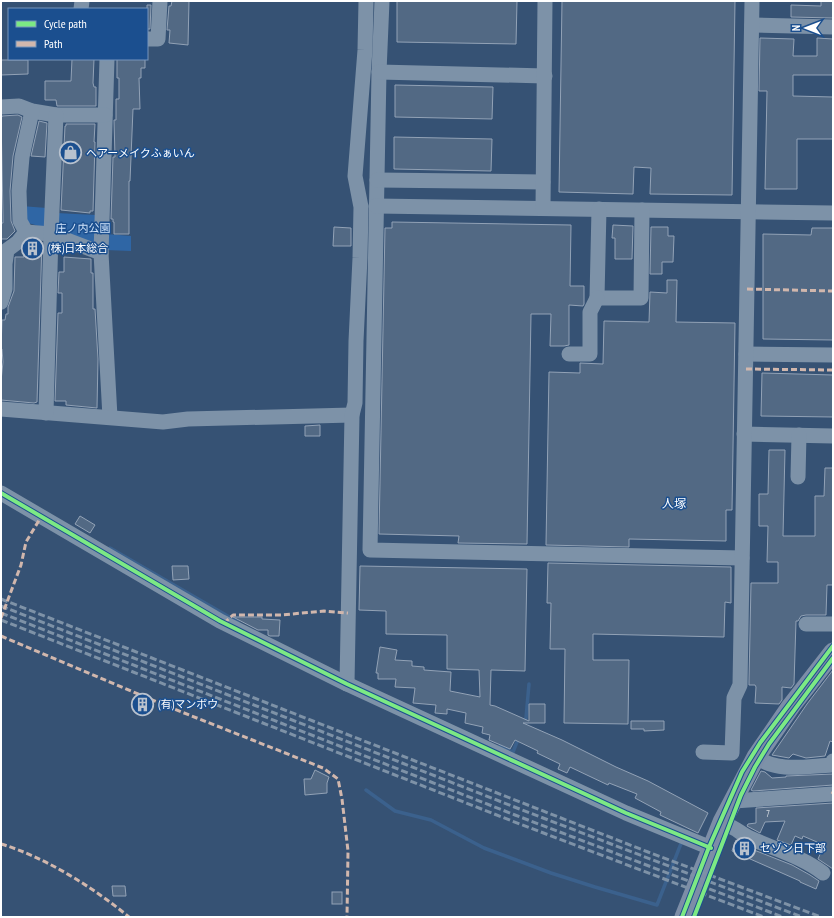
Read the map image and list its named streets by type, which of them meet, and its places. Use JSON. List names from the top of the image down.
{
  "districts": ["人塚"],
  "parks": ["庄ノ内公園"],
  "places": {
    "shop": ["ヘアーメイクふぁいん"],
    "building": ["(株)日本総合", "(有)マンボウ", "セゾン日下部"]
  },
  "house_numbers": ["7"],
  "legend": ["Cycle path", "Path"],
  "north": "left"
}
